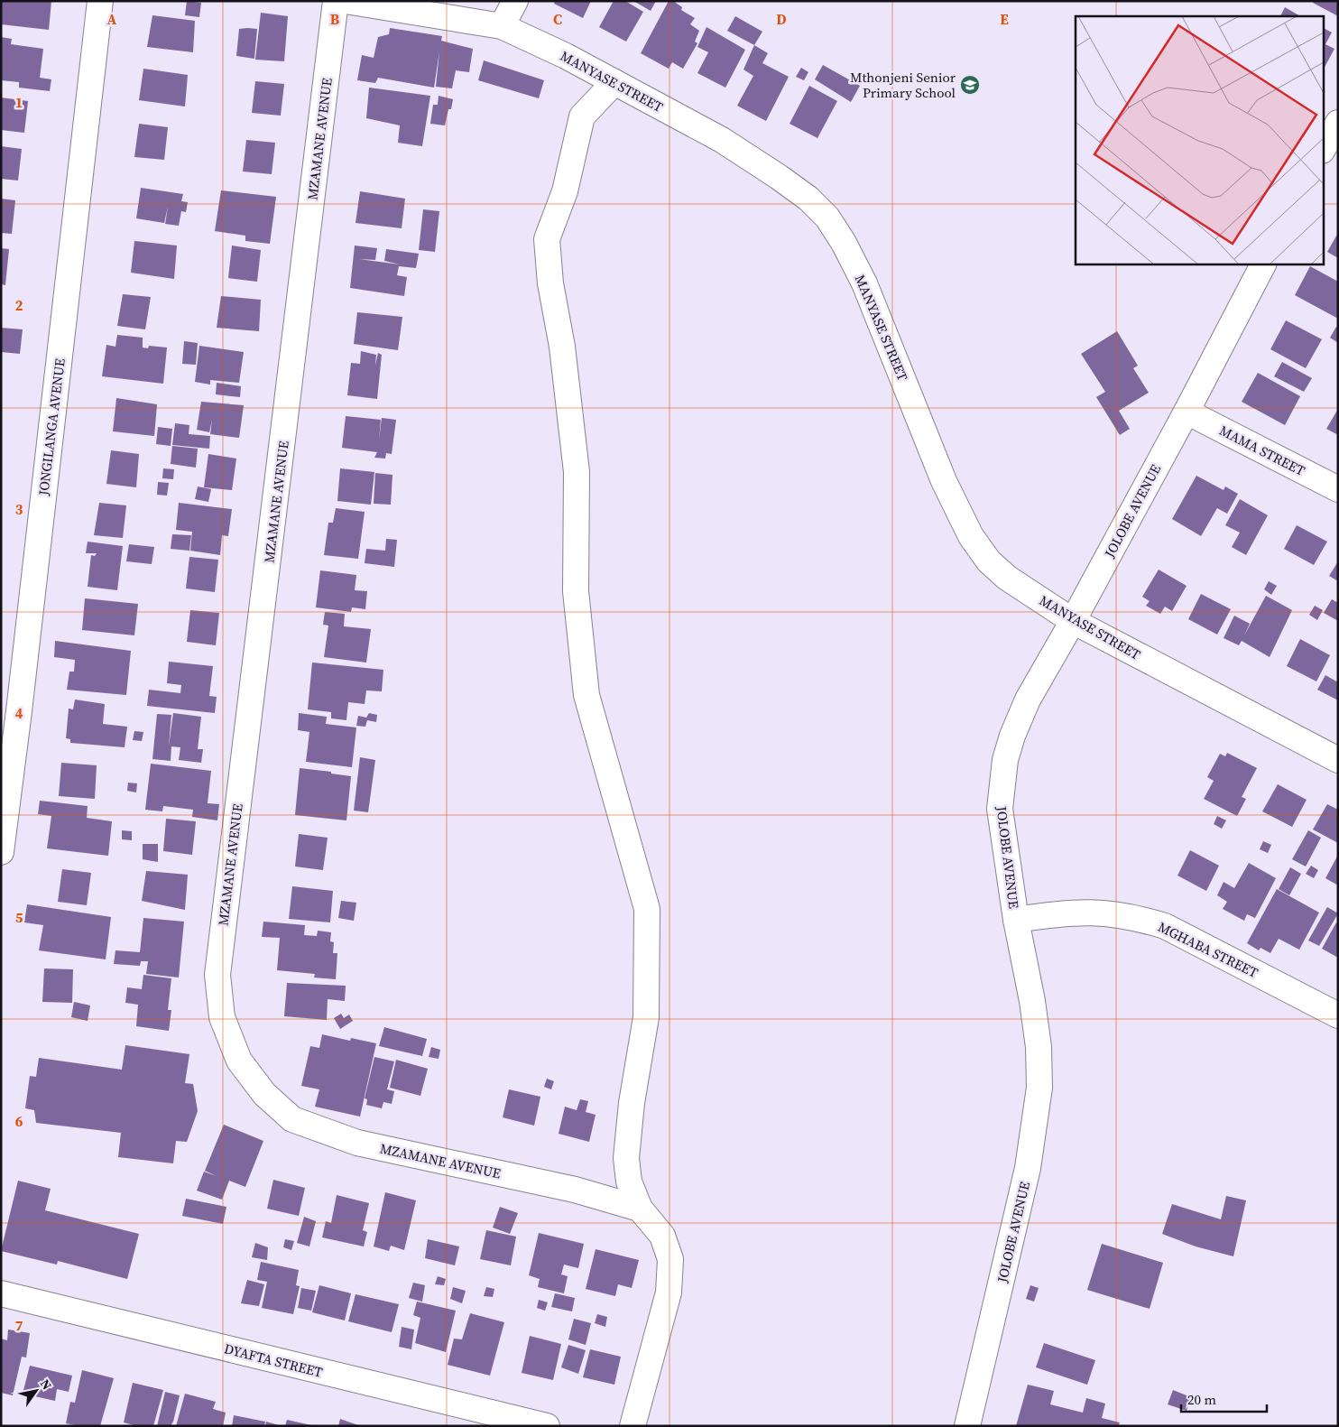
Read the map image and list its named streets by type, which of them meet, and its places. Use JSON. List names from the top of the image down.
{
  "streets": {
    "street": [
      "MANYASE STREET",
      "MZAMANE AVENUE",
      "JONGILANGA AVENUE",
      "MAMA STREET",
      "JOLOBE AVENUE",
      "MGHABA STREET",
      "DYAFTA STREET"
    ]
  },
  "crossings": [
    ["MANYASE STREET", "JOLOBE AVENUE"],
    ["MAMA STREET", "JOLOBE AVENUE"],
    ["JOLOBE AVENUE", "MGHABA STREET"]
  ],
  "places": {
    "school or university": ["Mthonjeni Senior Primary School"]
  },
  "scale_bar": "20 m",
  "north": "top right",
  "grid": {
    "columns": [
      "A",
      "B",
      "C",
      "D",
      "E"
    ],
    "rows": [
      "1",
      "2",
      "3",
      "4",
      "5",
      "6",
      "7"
    ]
  }
}
